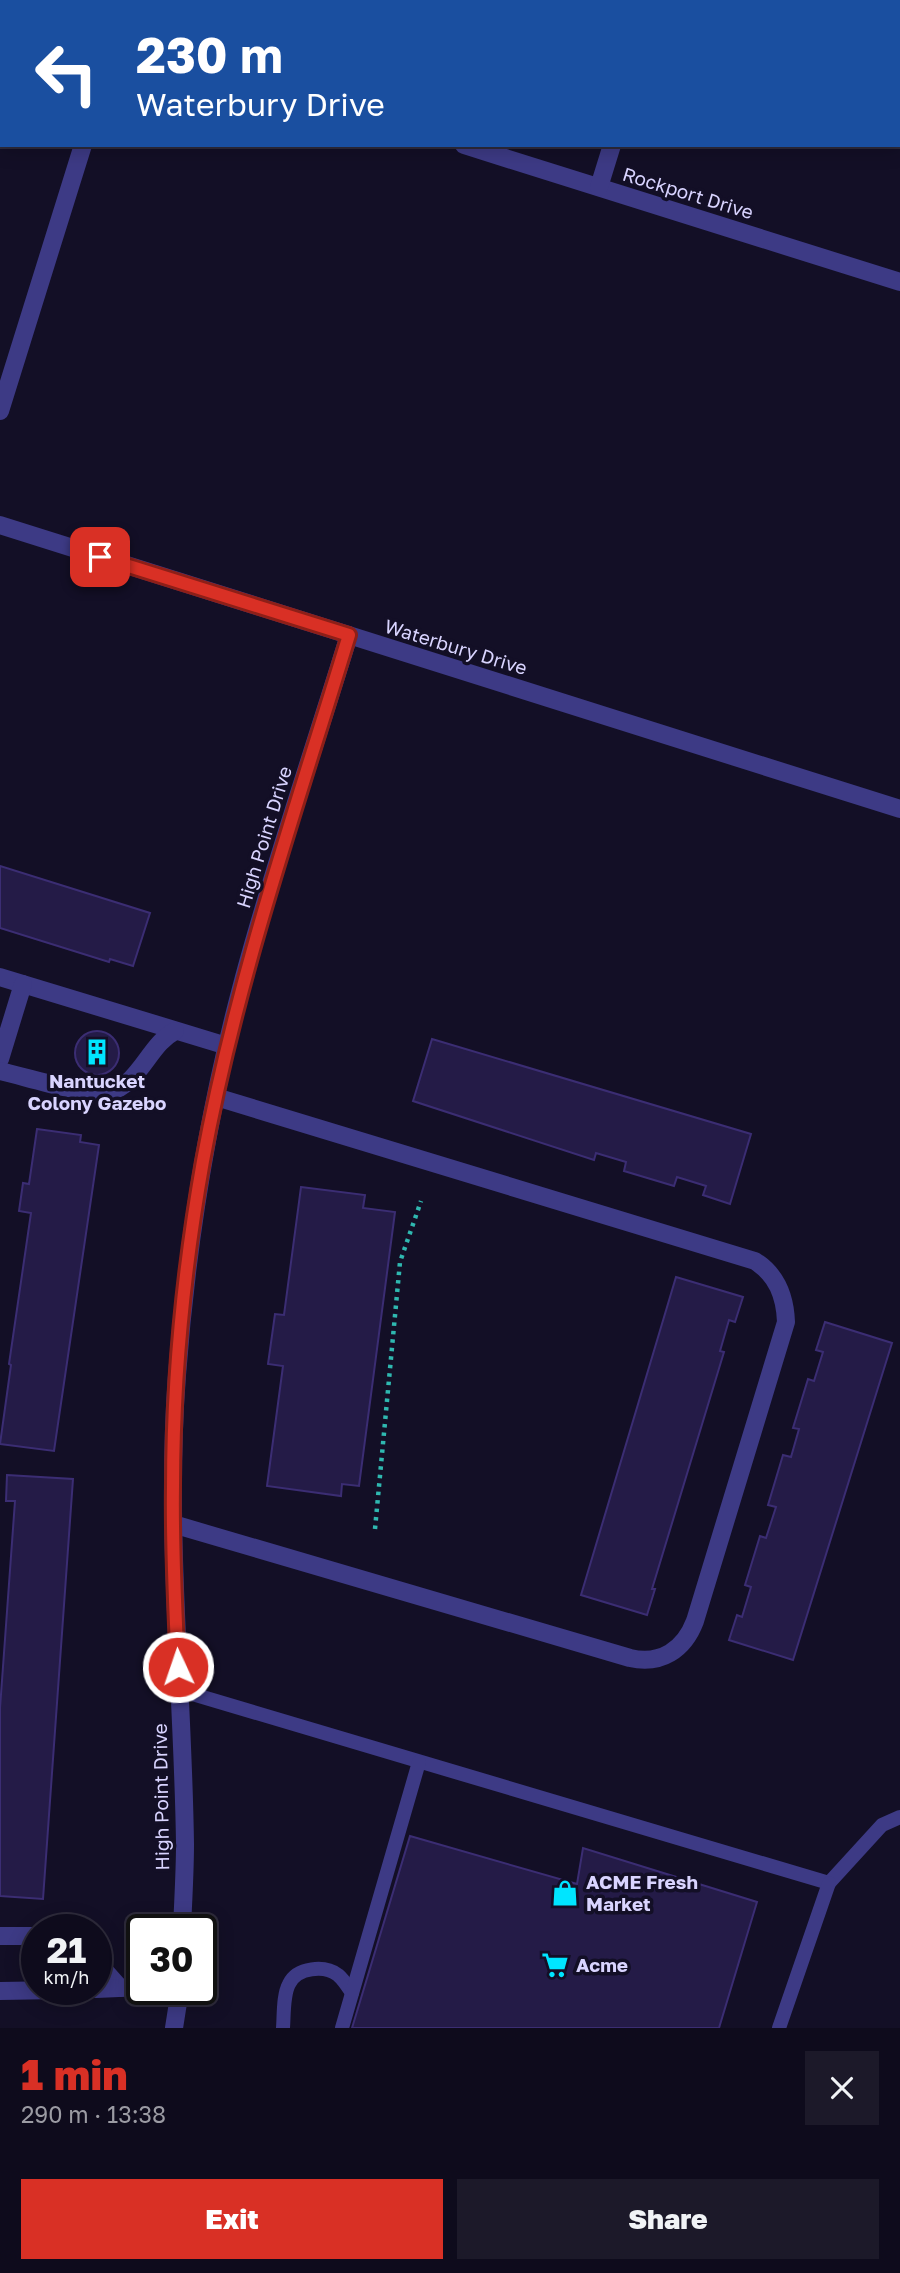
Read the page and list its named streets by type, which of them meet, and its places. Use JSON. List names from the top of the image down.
{
  "streets": {
    "street": ["Rockport Drive", "Waterbury Drive", "High Point Drive"]
  },
  "crossings": [
    ["Waterbury Drive", "High Point Drive"]
  ],
  "places": {
    "building": ["Nantucket Colony Gazebo"],
    "shop": ["ACME Fresh Market"],
    "supermarket": ["Acme"]
  },
  "page": {
    "turn": ["230 m", "Waterbury Drive"],
    "speed": "21 km/h",
    "limit": "30",
    "heading": ["1 min", "290 m · 13:38"],
    "buttons": ["Exit", "Share"]
  }
}
